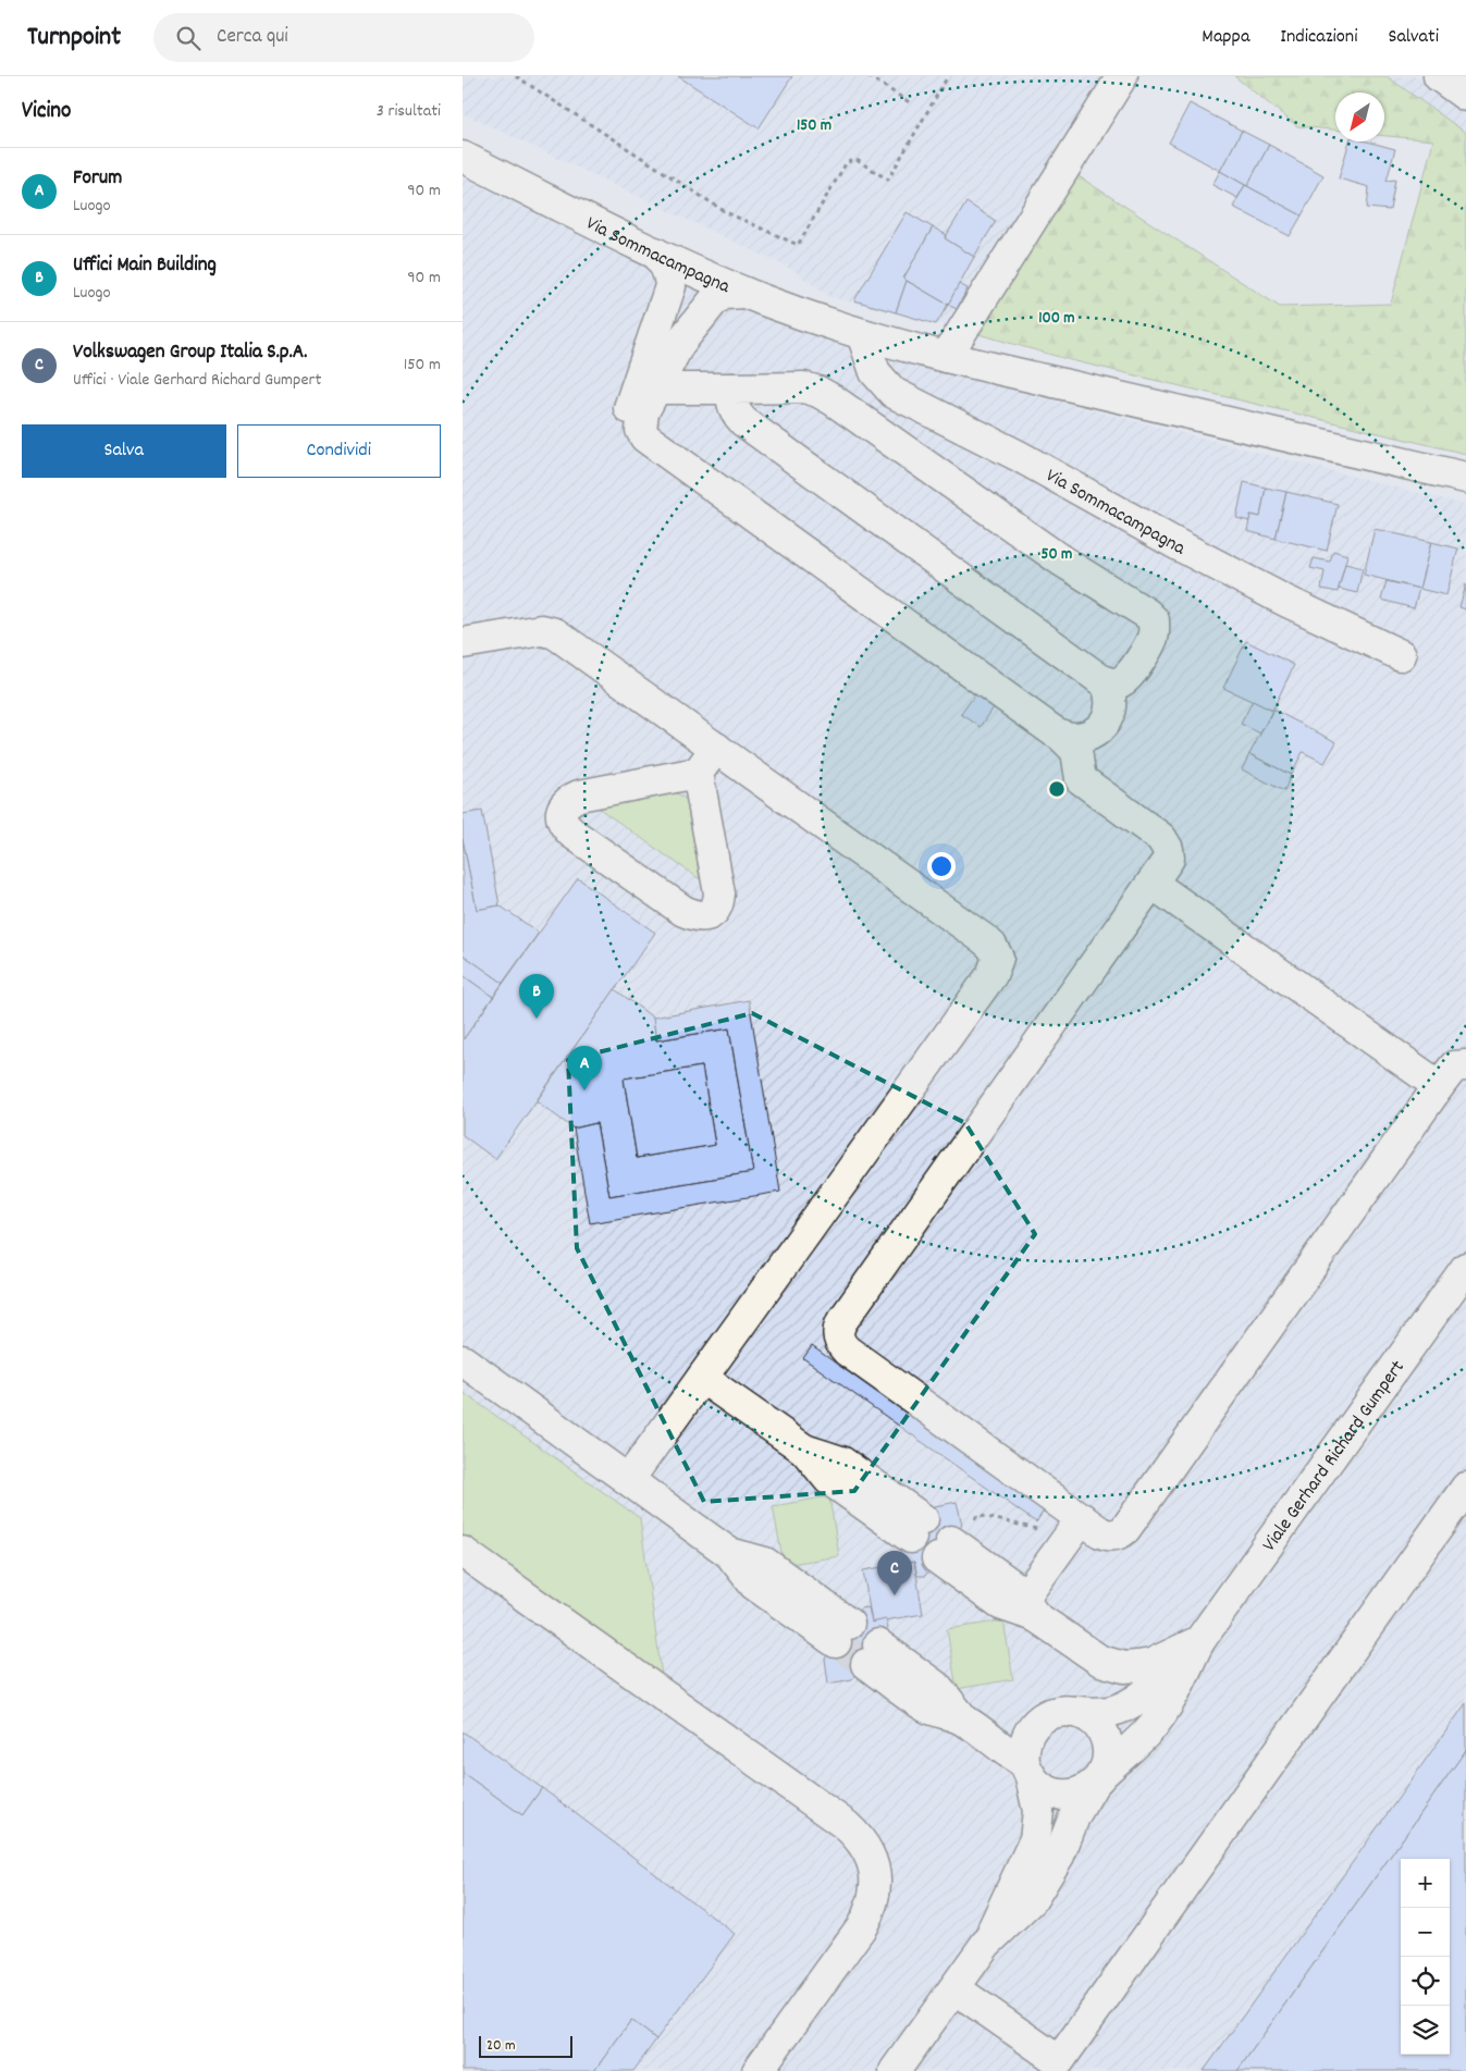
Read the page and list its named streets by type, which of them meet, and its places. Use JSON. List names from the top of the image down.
{
  "streets": {
    "street": ["Via Sommacampagna", "Viale Gerhard Richard Gumpert"]
  },
  "scale_bar": "20 m",
  "north": "bottom left",
  "page": {
    "header": "Turnpoint",
    "search": "Cerca qui",
    "nav": ["Mappa", "Indicazioni", "Salvati"],
    "heading": ["Vicino", "3 risultati"],
    "list": [
      {
        "mark": "A",
        "name": "Forum",
        "note": "Luogo",
        "value": "90 m"
      },
      {
        "mark": "B",
        "name": "Uffici Main Building",
        "note": "Luogo",
        "value": "90 m"
      },
      {
        "mark": "C",
        "name": "Volkswagen Group Italia S.p.A.",
        "note": "Uffici · Viale Gerhard Richard Gumpert",
        "value": "150 m"
      }
    ],
    "buttons": ["Salva", "Condividi"],
    "pins": ["B", "A", "C"],
    "map_buttons": ["+", "−"],
    "scale": "20 m"
  },
  "rings": ["150 m", "100 m", "50 m"]
}
